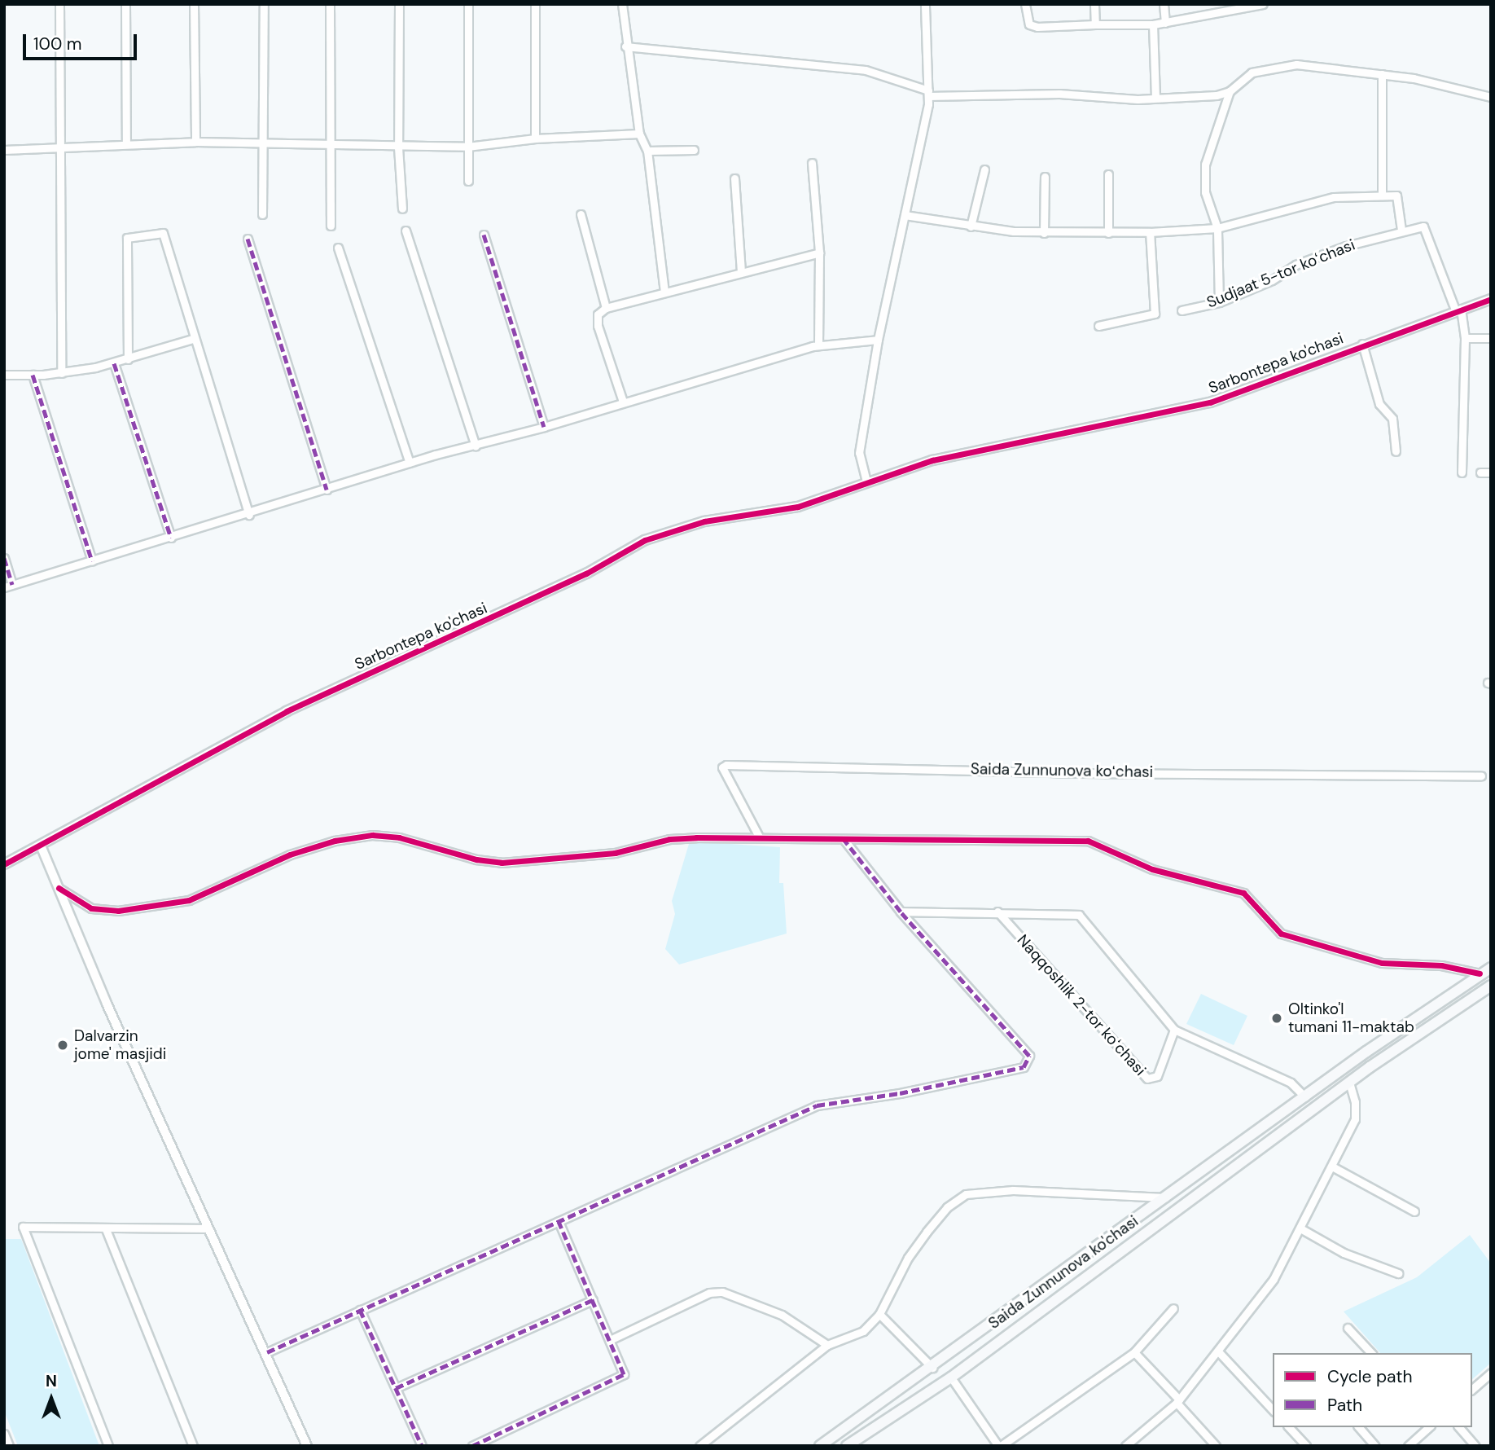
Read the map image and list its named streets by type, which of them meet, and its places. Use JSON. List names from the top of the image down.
{
  "streets": {
    "main road": ["Saida Zunnunova ko'chasi"],
    "street": [
      "Sudjaat 5-tor koʻchasi",
      "Sarbontepa ko'chasi",
      "Saida Zunnunova koʻchasi",
      "Naqqoshlik 2-tor koʻchasi"
    ]
  },
  "crossings": [
    ["Sudjaat 5-tor koʻchasi", "Sarbontepa ko'chasi"]
  ],
  "places": ["Oltinko'l tumani 11-maktab", "Dalvarzin jome' masjidi"],
  "legend": ["Cycle path", "Path"],
  "scale_bar": "100 m",
  "north": "top"
}
